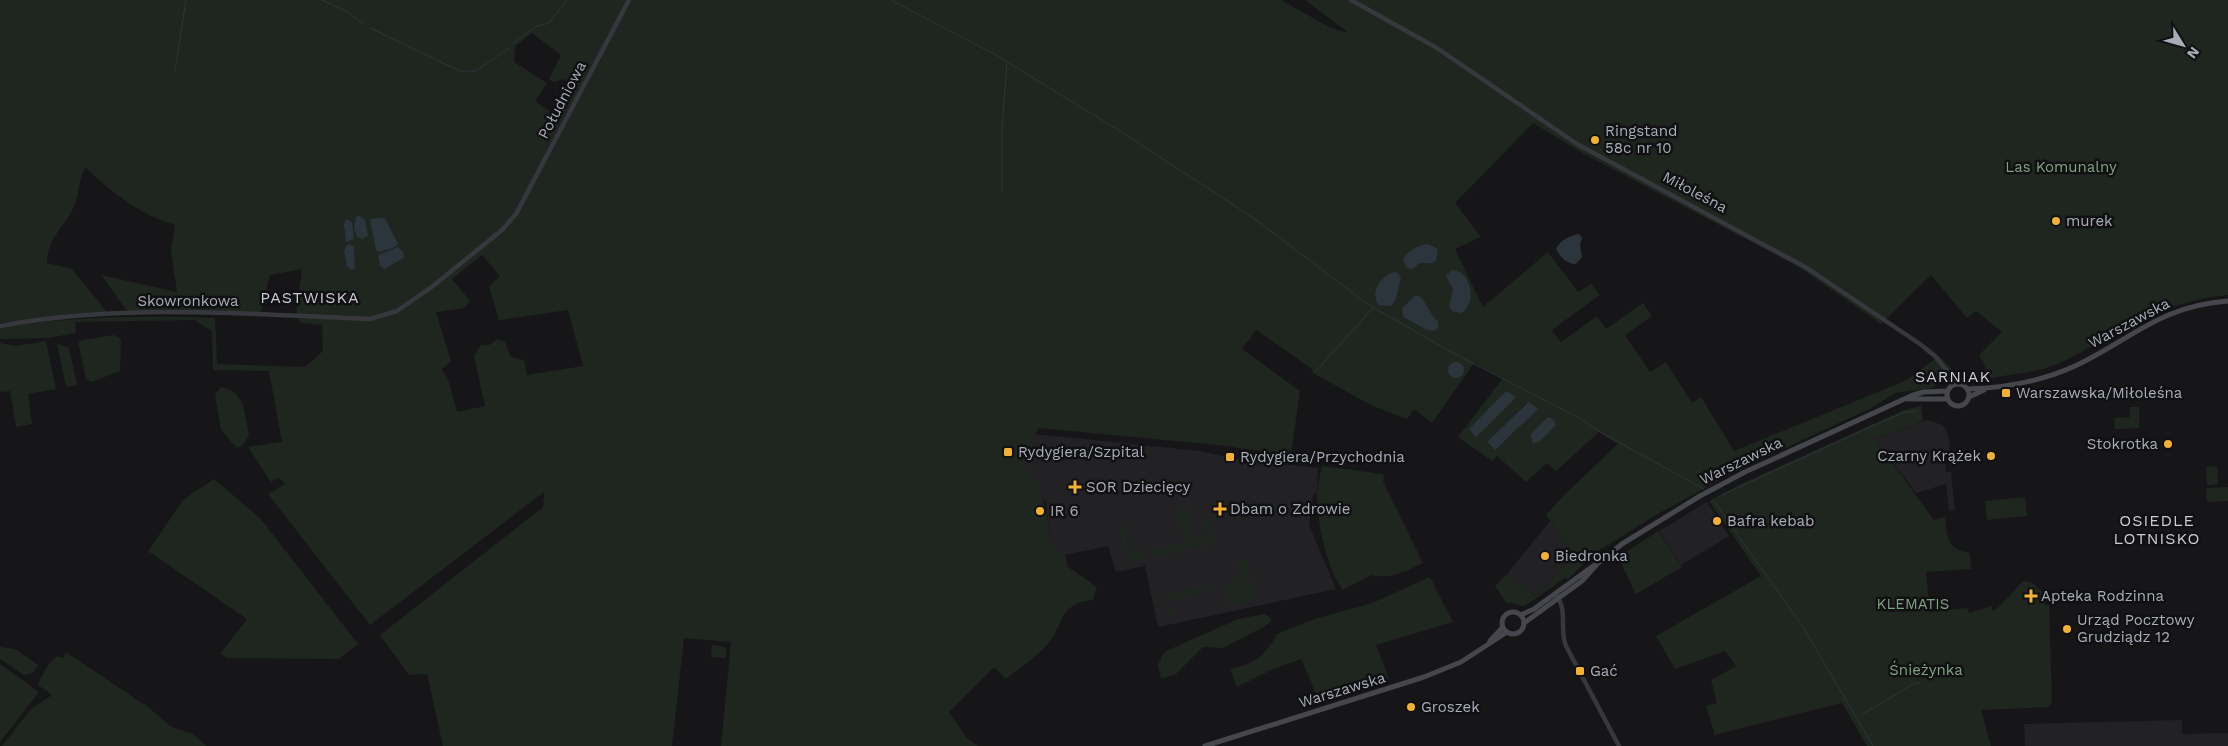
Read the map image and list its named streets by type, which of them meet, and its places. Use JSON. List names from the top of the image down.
{
  "streets": {
    "main road": ["Warszawska"],
    "street": ["Południowa", "Miłoleśna", "Skowronkowa"]
  },
  "crossings": [
    ["Południowa", "Skowronkowa"],
    ["Miłoleśna", "Warszawska"]
  ],
  "districts": ["PASTWISKA", "SARNIAK", "OSIEDLE LOTNISKO"],
  "parks": ["Las Komunalny", "KLEMATIS", "Śnieżynka"],
  "places": {
    "other": [
      "Ringstand 58c nr 10",
      "murek",
      "Stokrotka",
      "Czarny Krążek",
      "IR 6",
      "Bafra kebab",
      "Biedronka",
      "Urząd Pocztowy Grudziądz 12",
      "Groszek"
    ],
    "transit": [
      "Warszawska/Miłoleśna",
      "Rydygiera/Szpital",
      "Rydygiera/Przychodnia",
      "Gać"
    ],
    "health": ["SOR Dziecięcy", "Dbam o Zdrowie", "Apteka Rodzinna"]
  },
  "north": "bottom right"
}
